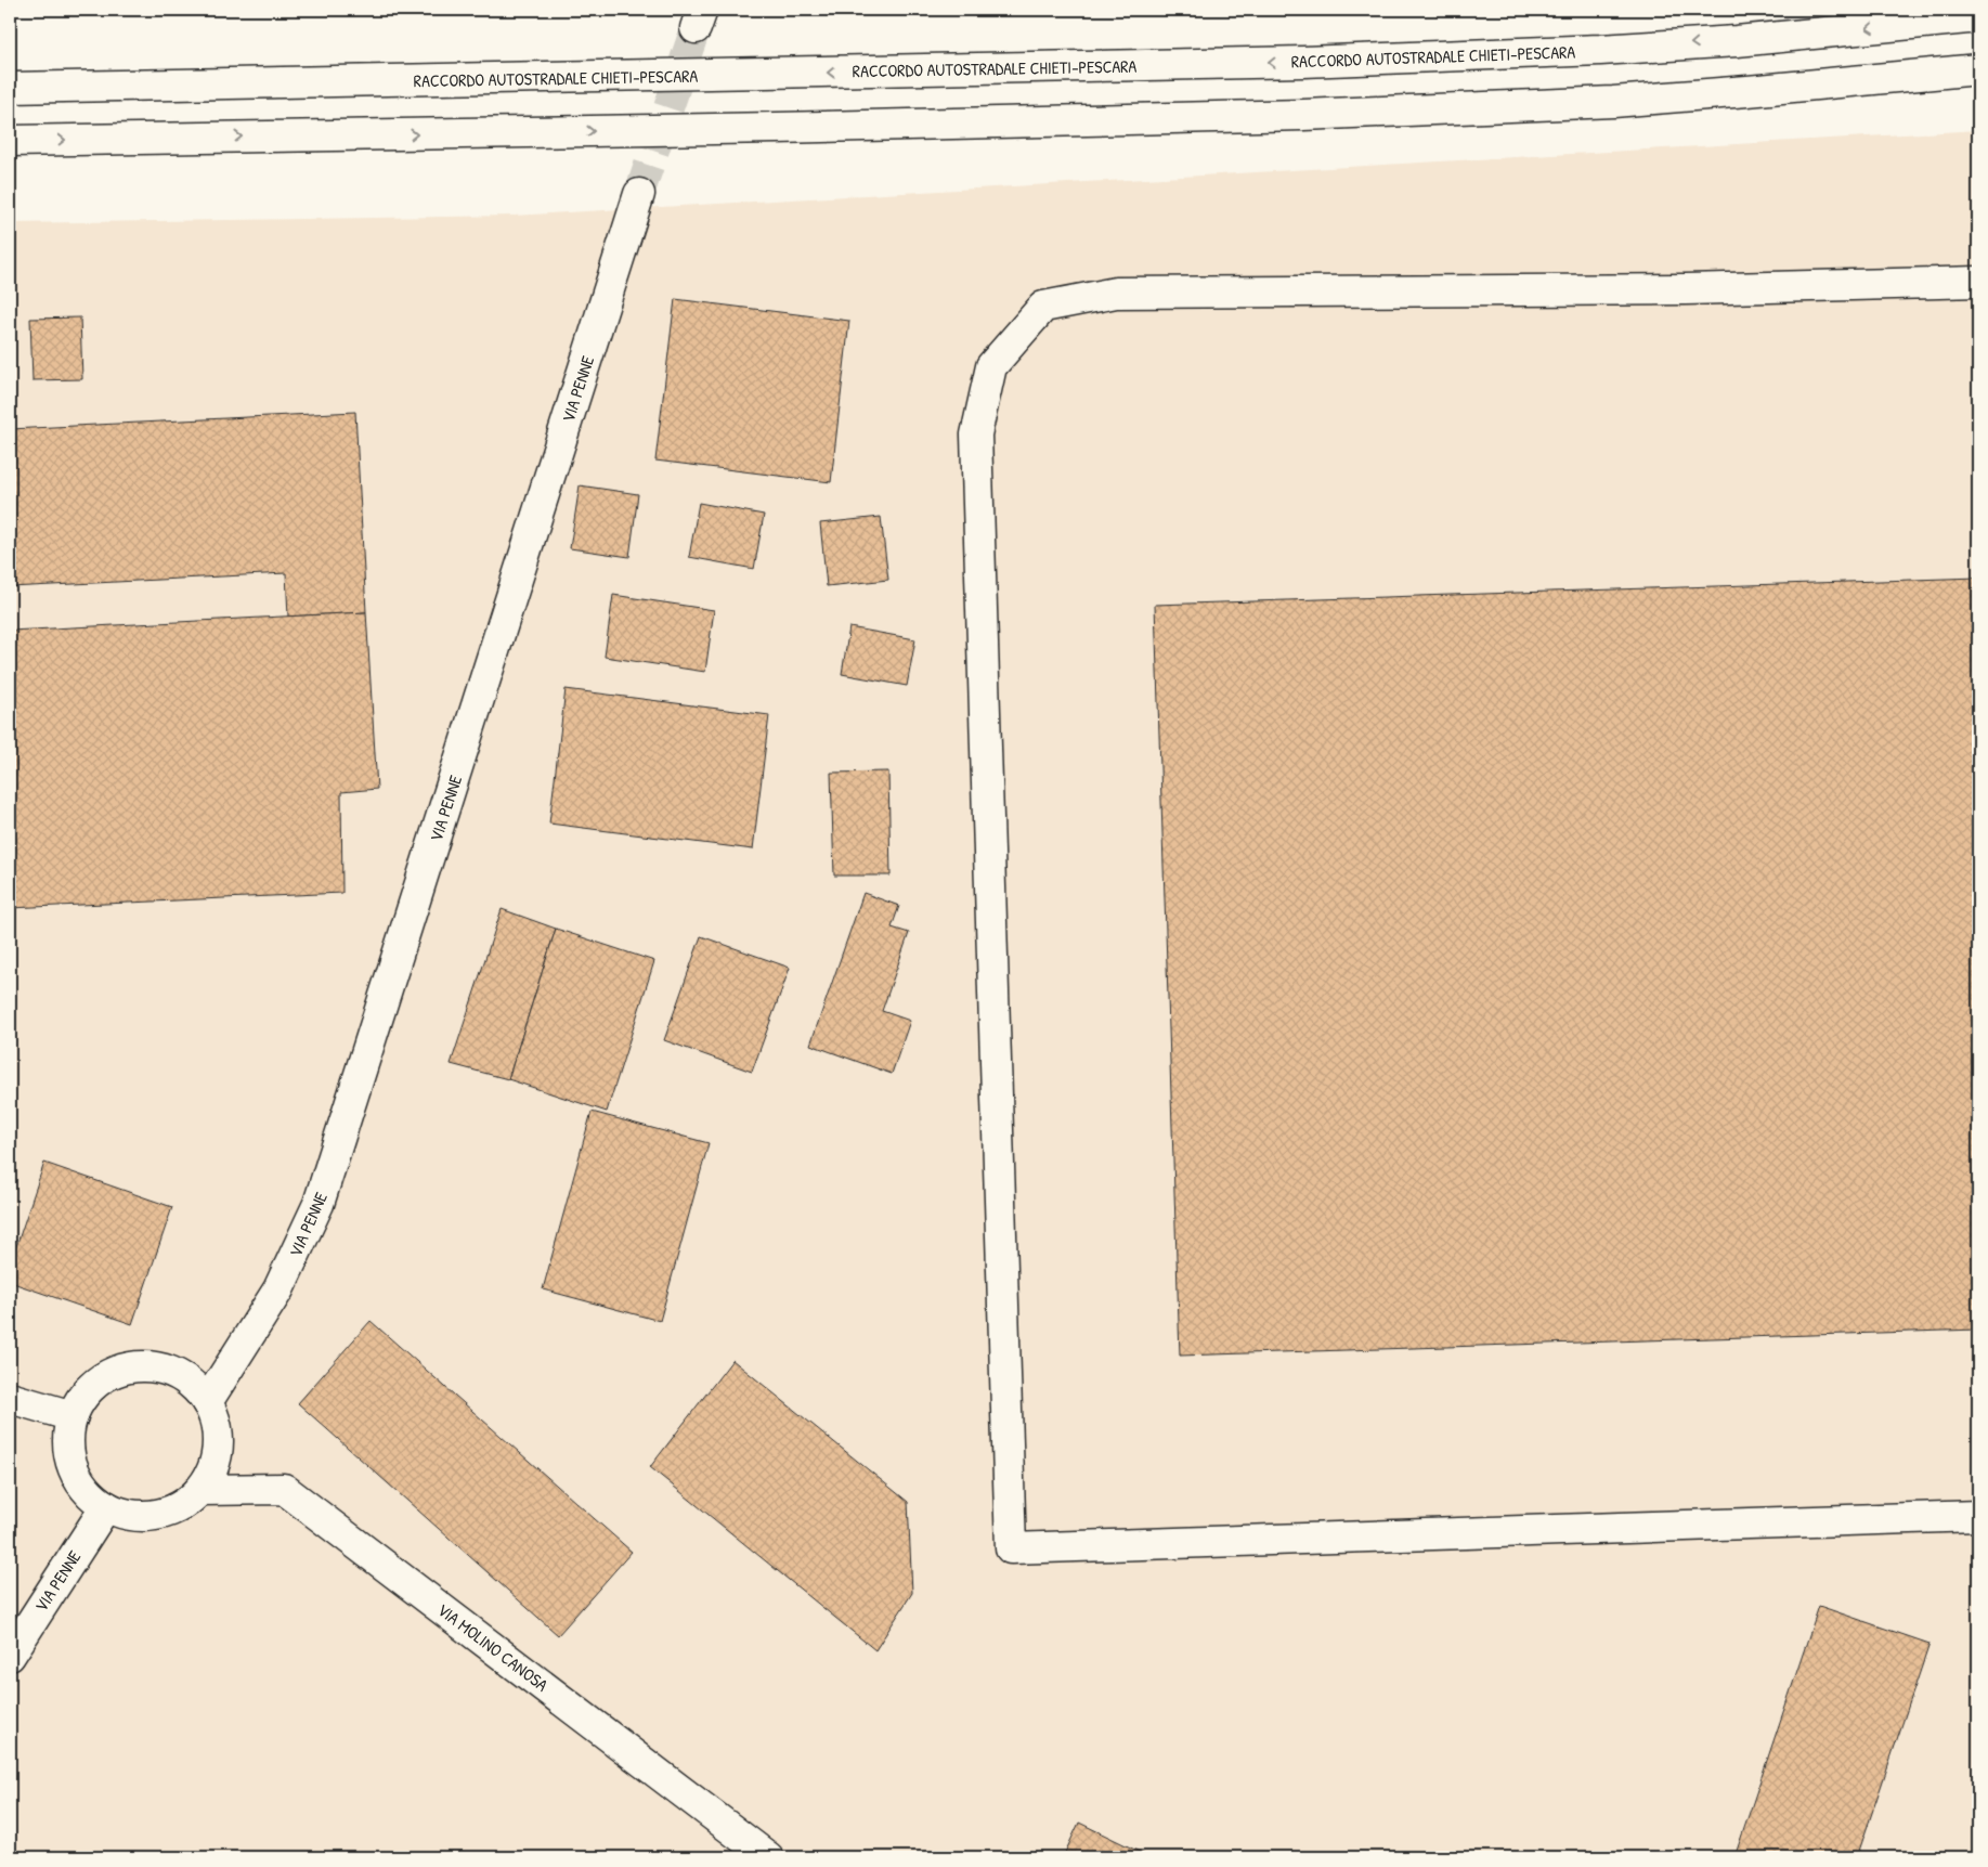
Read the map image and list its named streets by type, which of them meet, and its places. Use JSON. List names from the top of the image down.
{
  "streets": {
    "main road": ["RACCORDO AUTOSTRADALE CHIETI-PESCARA", "VIA PENNE", "VIA MOLINO CANOSA"]
  },
  "crossings": [
    ["VIA PENNE", "VIA MOLINO CANOSA"]
  ]
}
